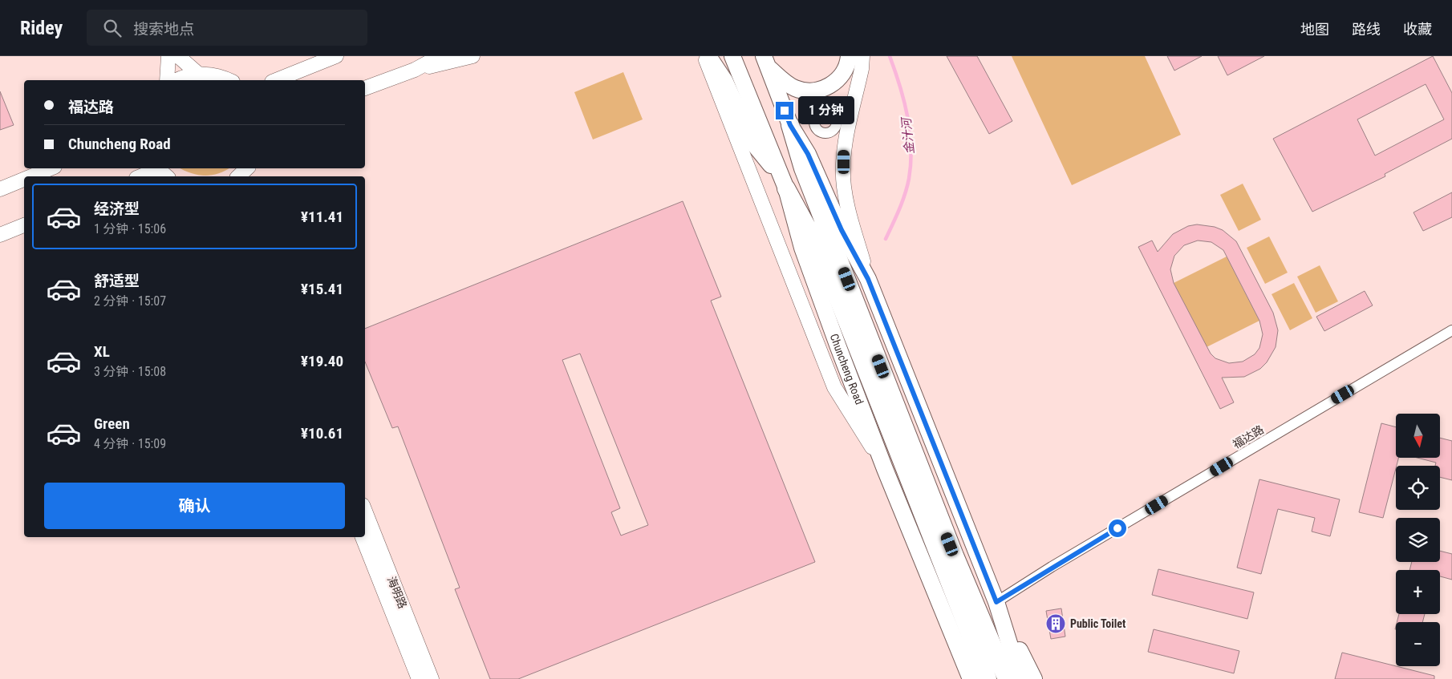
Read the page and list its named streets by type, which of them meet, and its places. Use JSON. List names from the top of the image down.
{
  "streets": {
    "main road": ["Chuncheng Road", "海明路"],
    "street": ["福达路"]
  },
  "water": ["金汁河"],
  "places": {
    "building": ["Public Toilet"]
  },
  "north": "bottom",
  "page": {
    "header": "Ridey",
    "search": "搜索地点",
    "nav": ["地图", "路线", "收藏"],
    "banner": ["福达路", "Chuncheng Road"],
    "bubble": "1 分钟",
    "list": [
      {
        "name": "经济型",
        "note": "1 分钟 · 15:06",
        "value": "¥11.41"
      },
      {
        "name": "舒适型",
        "note": "2 分钟 · 15:07",
        "value": "¥15.41"
      },
      {
        "name": "XL",
        "note": "3 分钟 · 15:08",
        "value": "¥19.40"
      },
      {
        "name": "Green",
        "note": "4 分钟 · 15:09",
        "value": "¥10.61"
      }
    ],
    "map_buttons": ["+", "−"],
    "buttons": "确认"
  }
}
